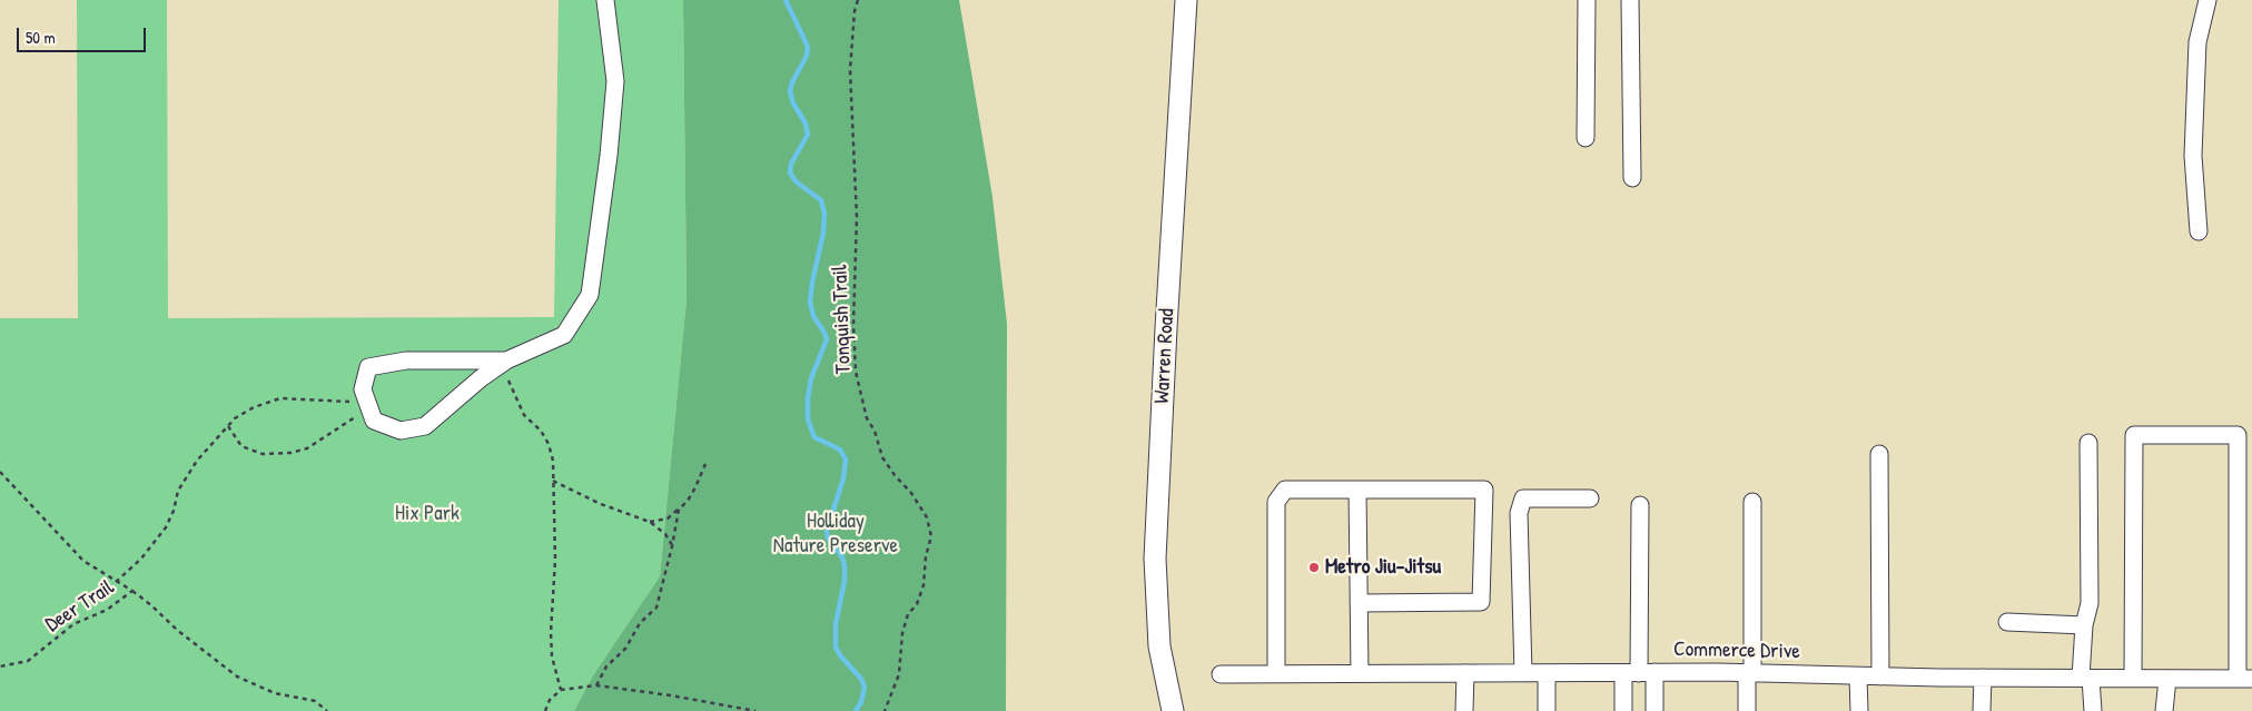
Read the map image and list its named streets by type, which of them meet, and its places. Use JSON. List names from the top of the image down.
{
  "streets": {
    "main road": ["Warren Road"],
    "street": ["Commerce Drive"],
    "path": ["Tonquish Trail", "Deer Trail"]
  },
  "parks": ["Hix Park", "Holliday Nature Preserve"],
  "places": ["Metro Jiu-Jitsu"],
  "scale_bar": "50 m"
}
